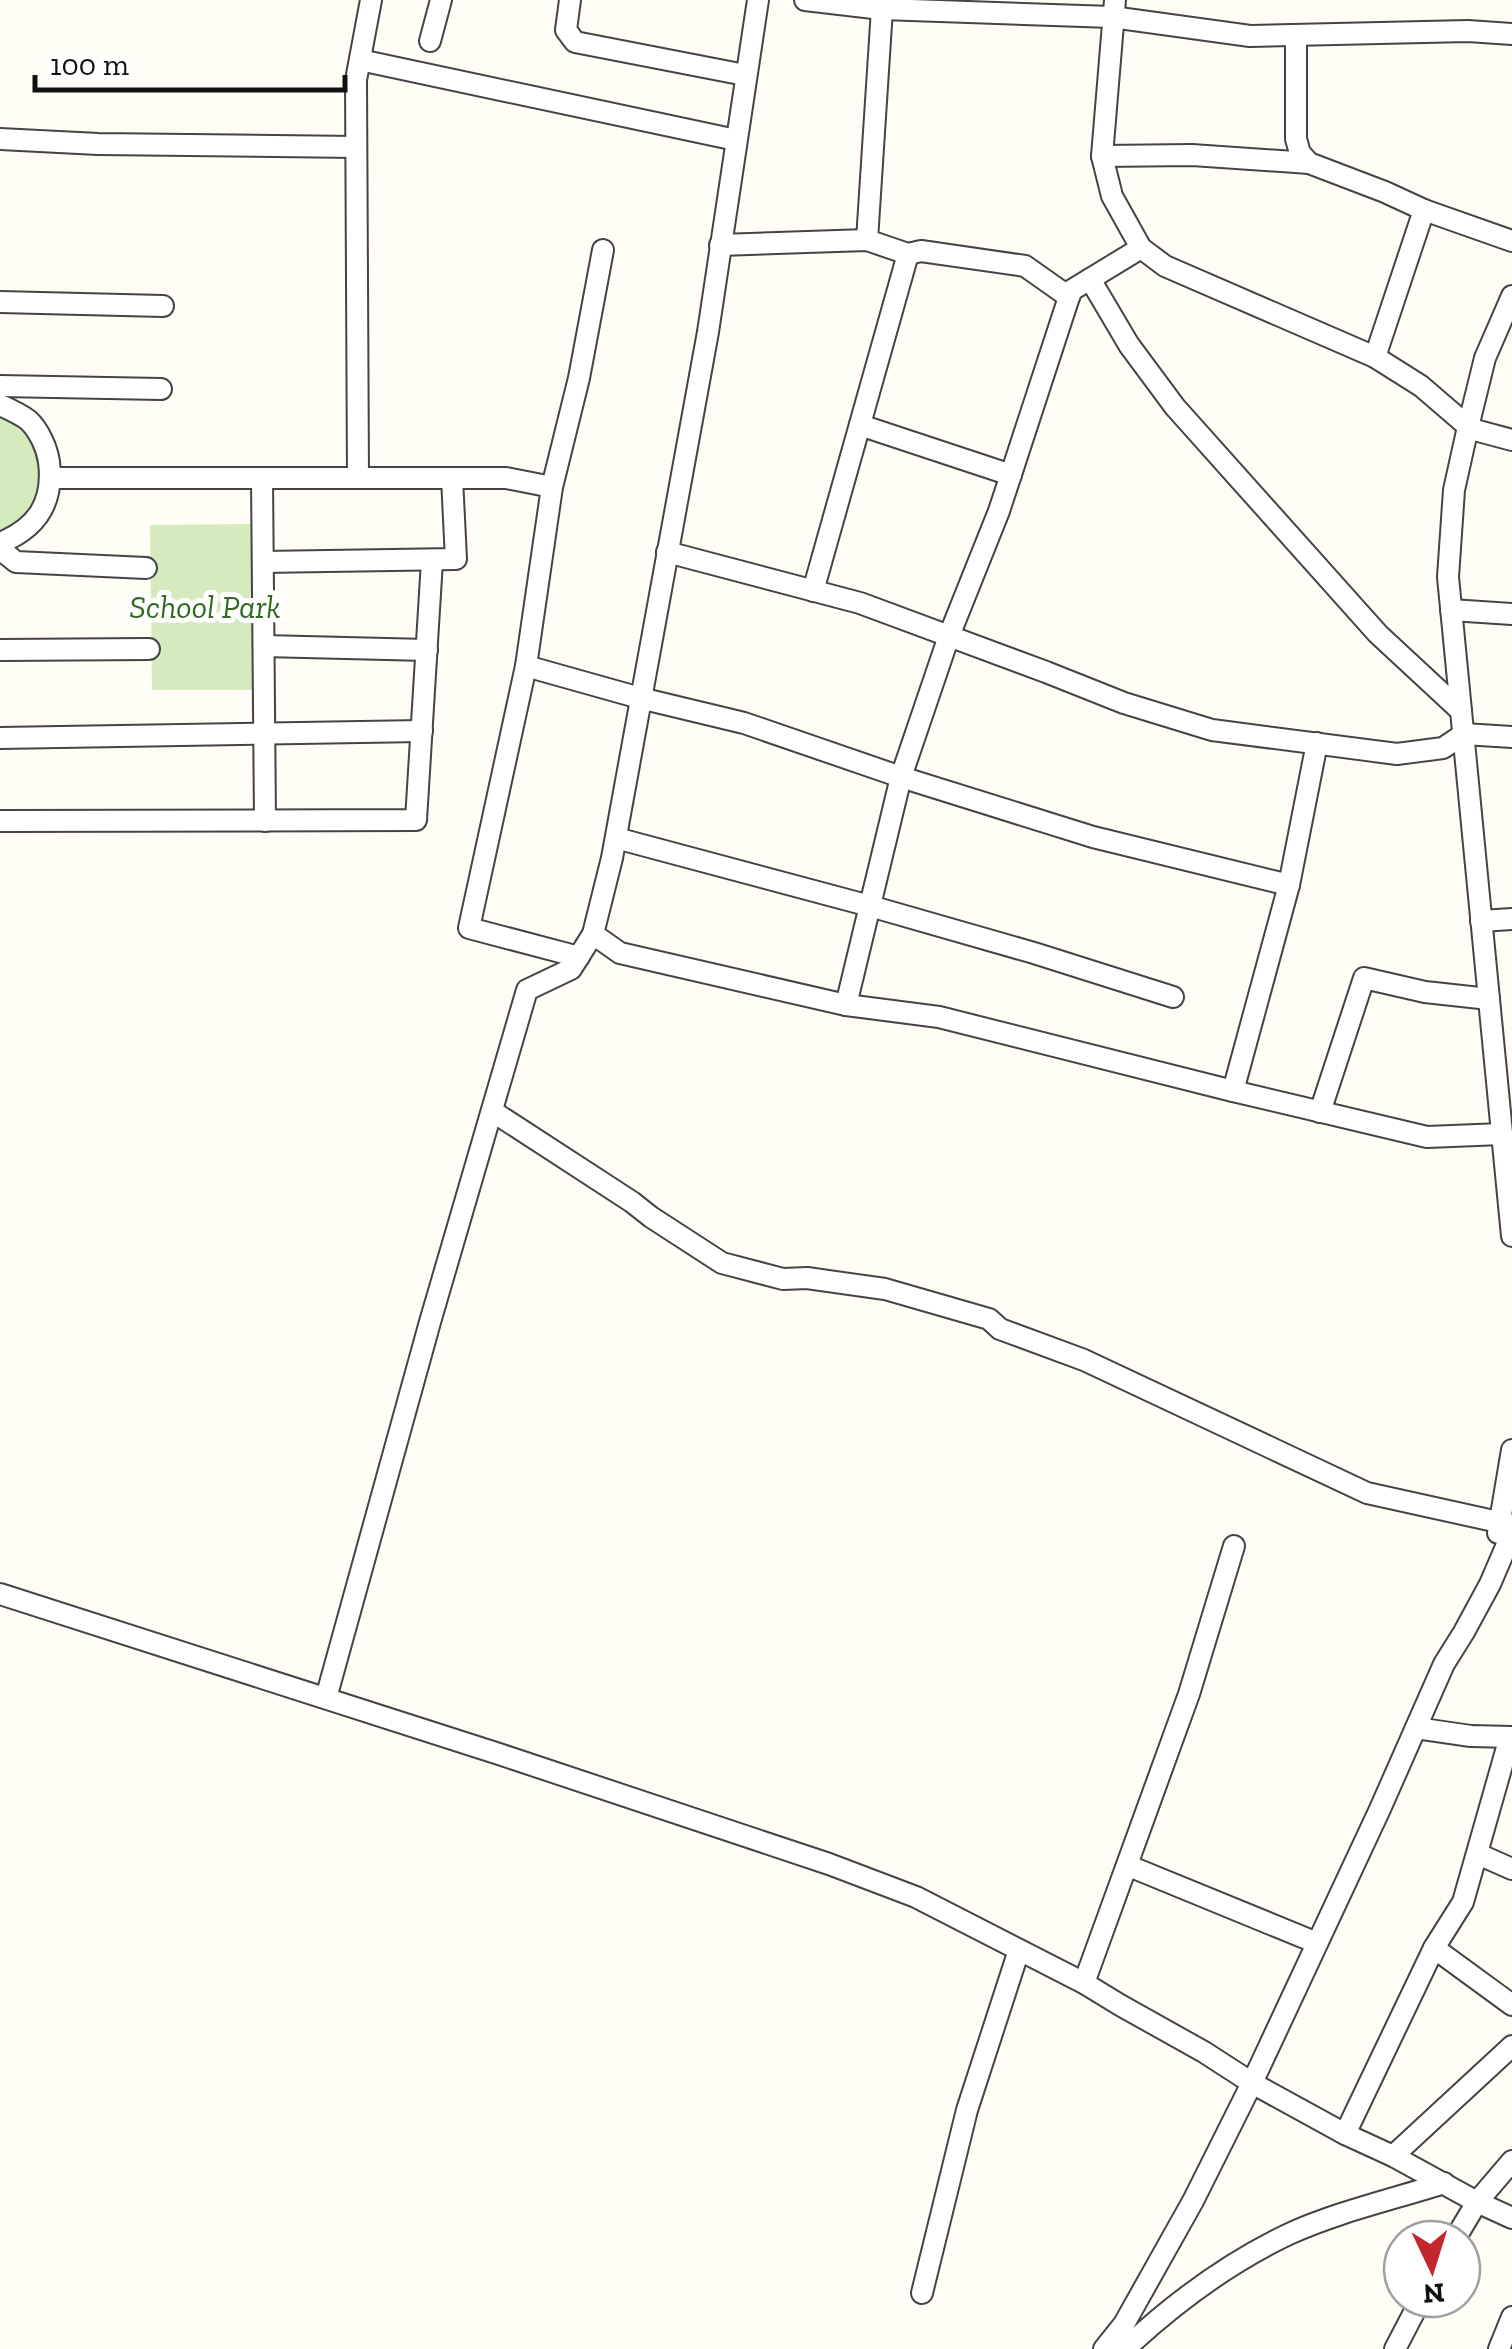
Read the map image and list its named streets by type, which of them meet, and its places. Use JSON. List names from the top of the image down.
{
  "parks": ["School Park"],
  "scale_bar": "100 m",
  "north": "bottom"
}
